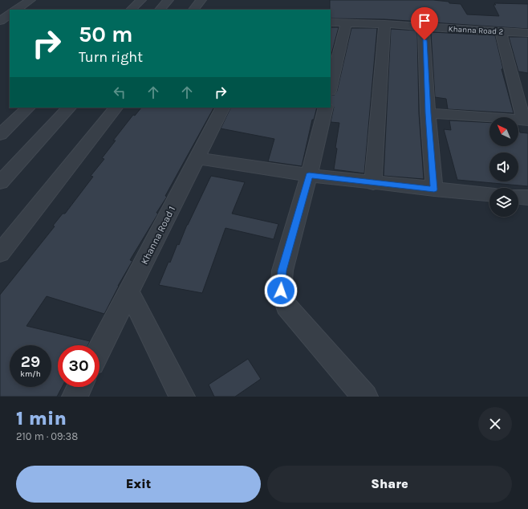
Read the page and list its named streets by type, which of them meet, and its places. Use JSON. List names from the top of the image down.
{
  "streets": {
    "street": ["Khanna Road 2", "Khanna Road 1"]
  },
  "north": "top left",
  "page": {
    "turn": ["50 m", "Turn right"],
    "speed": "29 km/h",
    "limit": "30",
    "heading": ["1 min", "210 m · 09:38"],
    "buttons": ["Exit", "Share"]
  }
}
